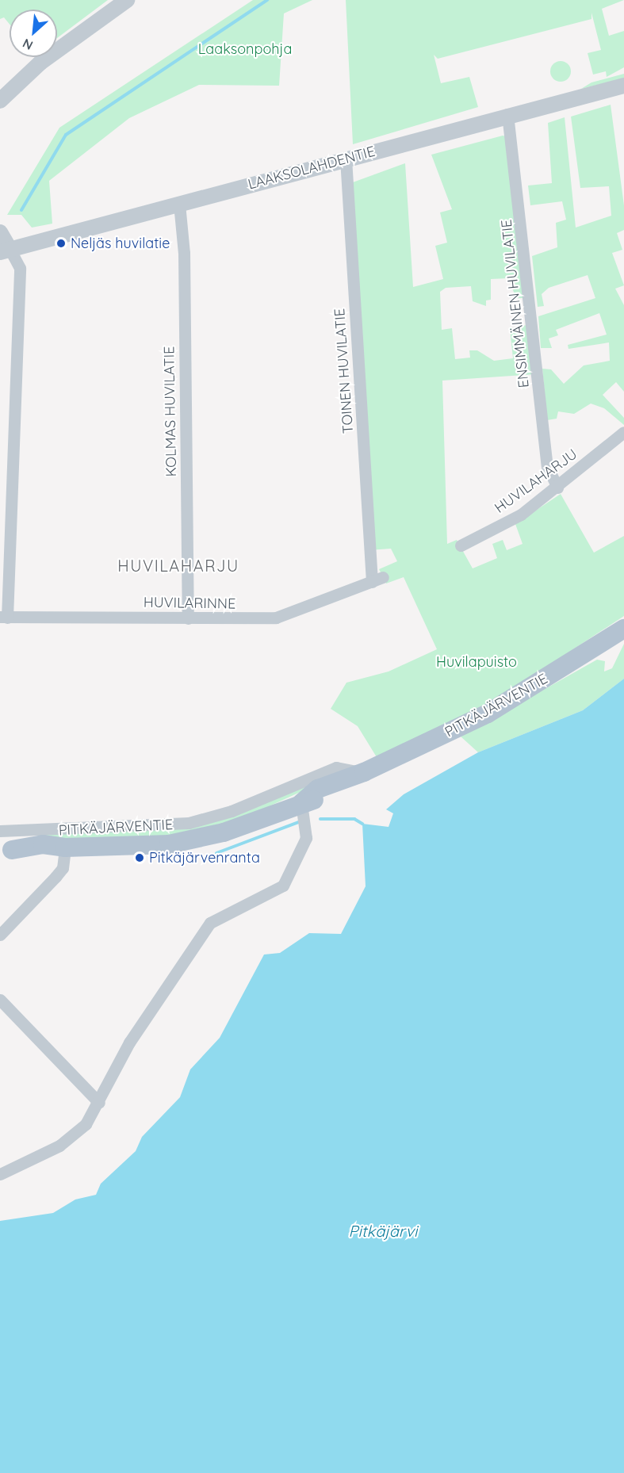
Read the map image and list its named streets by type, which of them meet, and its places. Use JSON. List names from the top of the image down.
{
  "streets": {
    "main road": ["PITKÄJÄRVENTIE"],
    "street": [
      "LAAKSOLAHDENTIE",
      "ENSIMMÄINEN HUVILATIE",
      "TOINEN HUVILATIE",
      "KOLMAS HUVILATIE",
      "HUVILAHARJU",
      "HUVILARINNE"
    ]
  },
  "crossings": [
    ["LAAKSOLAHDENTIE", "ENSIMMÄINEN HUVILATIE"],
    ["LAAKSOLAHDENTIE", "TOINEN HUVILATIE"],
    ["LAAKSOLAHDENTIE", "KOLMAS HUVILATIE"],
    ["ENSIMMÄINEN HUVILATIE", "HUVILAHARJU"],
    ["TOINEN HUVILATIE", "HUVILARINNE"],
    ["KOLMAS HUVILATIE", "HUVILARINNE"]
  ],
  "districts": ["HUVILAHARJU"],
  "water": ["Pitkäjärvi"],
  "parks": ["Laaksonpohja", "Huvilapuisto"],
  "places": ["Neljäs huvilatie", "Pitkäjärvenranta"],
  "north": "bottom left"
}
